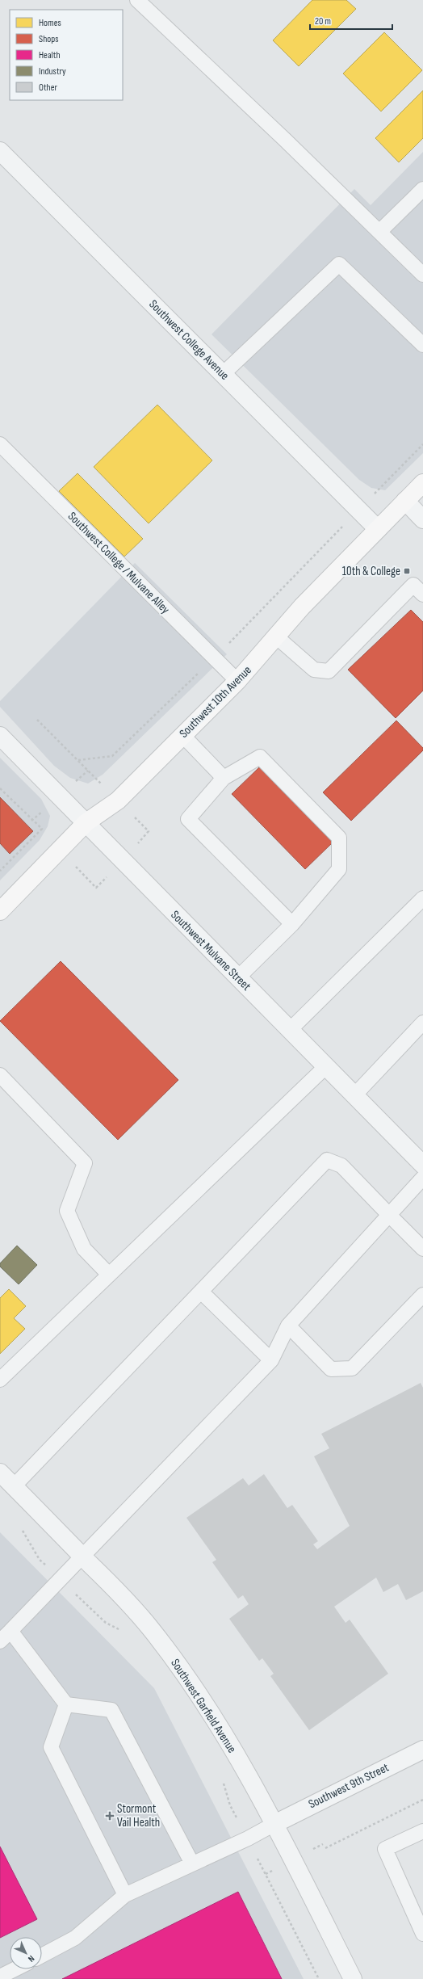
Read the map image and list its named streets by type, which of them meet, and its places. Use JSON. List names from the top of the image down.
{
  "streets": {
    "main road": ["Southwest 10th Avenue"],
    "street": [
      "Southwest College Avenue",
      "Southwest Mulvane Street",
      "Southwest Garfield Avenue",
      "Southwest 9th Street"
    ],
    "lane": ["Southwest College / Mulvane Alley"]
  },
  "crossings": [
    ["Southwest College Avenue", "Southwest 10th Avenue"],
    ["Southwest College / Mulvane Alley", "Southwest 10th Avenue"],
    ["Southwest 10th Avenue", "Southwest Mulvane Street"],
    ["Southwest Garfield Avenue", "Southwest 9th Street"]
  ],
  "places": {
    "transit": ["10th & College"],
    "health": ["Stormont Vail Health"]
  },
  "legend": [
    "Homes",
    "Shops",
    "Health",
    "Industry",
    "Other"
  ],
  "scale_bar": "20 m",
  "north": "bottom right"
}
